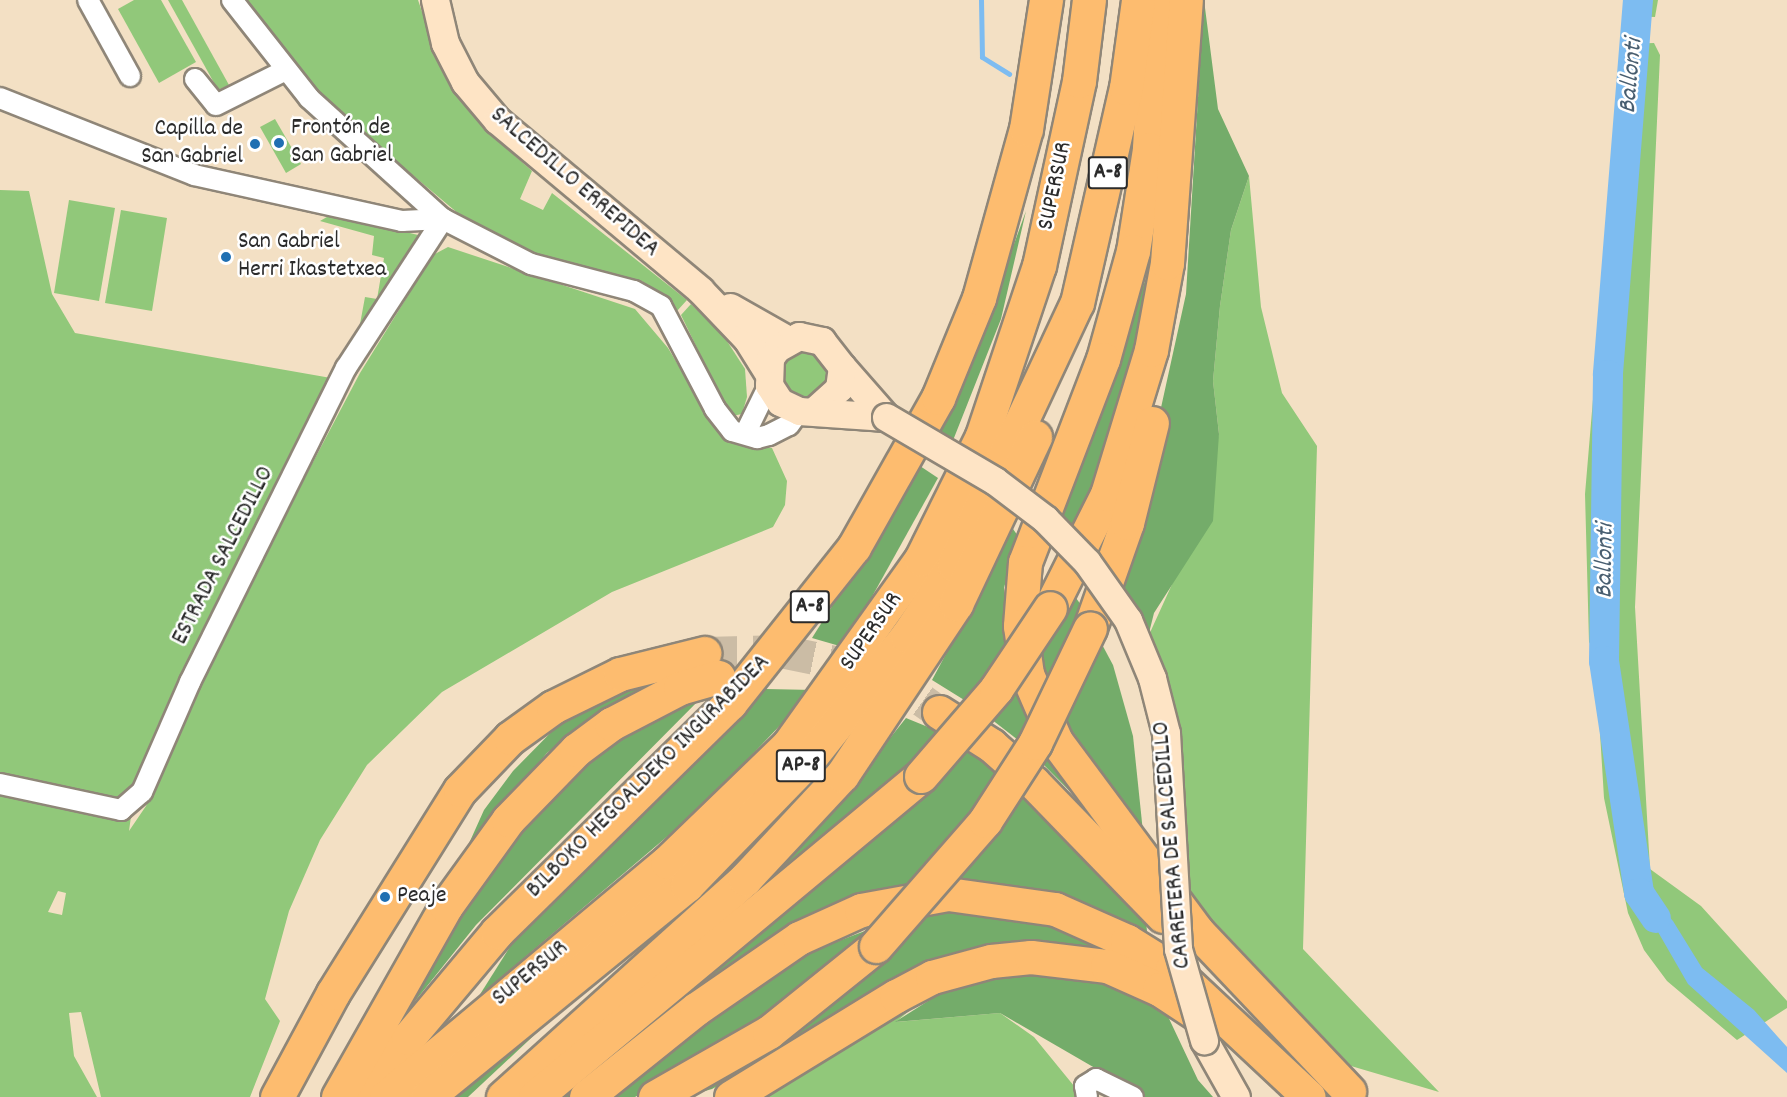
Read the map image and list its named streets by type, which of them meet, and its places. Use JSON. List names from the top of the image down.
{
  "streets": {
    "highway": [
      "A-8",
      "SUPERSUR",
      "AP-8",
      "BILBOKO HEGOALDEKO INGURABIDEA"
    ],
    "street": ["SALCEDILLO ERREPIDEA", "ESTRADA SALCEDILLO", "CARRETERA DE SALCEDILLO"]
  },
  "crossings": [
    ["A-8", "SUPERSUR"]
  ],
  "water": ["Ballonti"],
  "places": [
    "Frontón de San Gabriel",
    "Capilla de San Gabriel",
    "San Gabriel Herri Ikastetxea",
    "Peaje"
  ]
}
